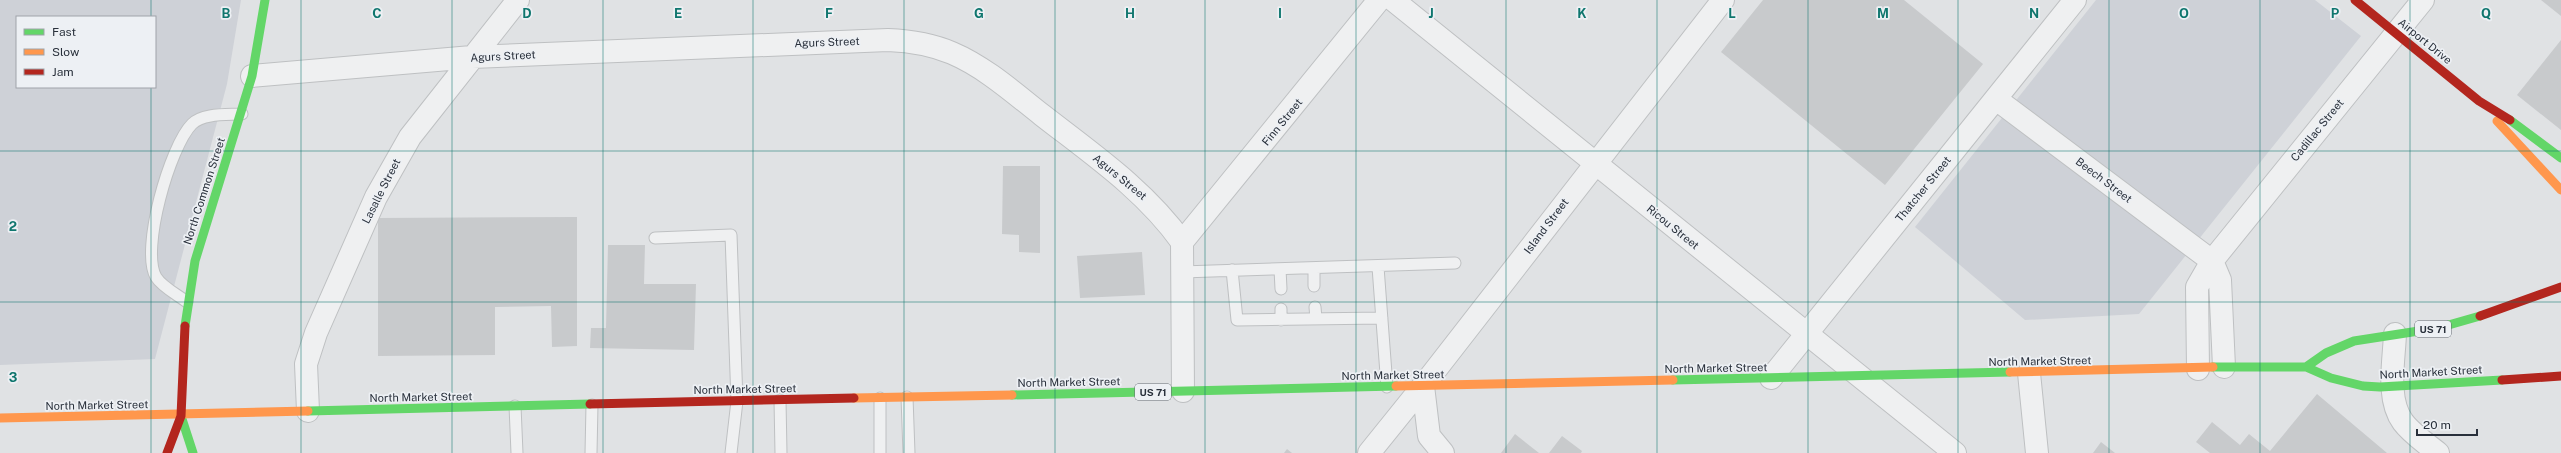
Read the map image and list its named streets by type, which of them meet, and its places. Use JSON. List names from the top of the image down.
{
  "streets": {
    "main road": [
      "Airport Drive",
      "North Common Street",
      "US 71",
      "North Market Street"
    ],
    "street": [
      "Agurs Street",
      "Finn Street",
      "Cadillac Street",
      "Beech Street",
      "Thatcher Street",
      "Lasalle Street",
      "Island Street",
      "Ricou Street"
    ]
  },
  "crossings": [
    ["Airport Drive", "Cadillac Street"],
    ["Agurs Street", "Finn Street"],
    ["Agurs Street", "North Common Street"],
    ["Agurs Street", "Lasalle Street"],
    ["Cadillac Street", "Beech Street"],
    ["Cadillac Street", "North Market Street"],
    ["Beech Street", "Thatcher Street"],
    ["Thatcher Street", "Ricou Street"],
    ["Thatcher Street", "North Market Street"],
    ["North Common Street", "North Market Street"],
    ["Lasalle Street", "North Market Street"],
    ["Island Street", "Ricou Street"],
    ["Island Street", "North Market Street"],
    ["Ricou Street", "North Market Street"],
    ["US 71", "North Market Street"]
  ],
  "legend": ["Fast", "Slow", "Jam"],
  "scale_bar": "20 m",
  "grid": {
    "columns": [
      "B",
      "C",
      "D",
      "E",
      "F",
      "G",
      "H",
      "I",
      "J",
      "K",
      "L",
      "M",
      "N",
      "O",
      "P",
      "Q"
    ],
    "rows": ["2", "3"]
  }
}
